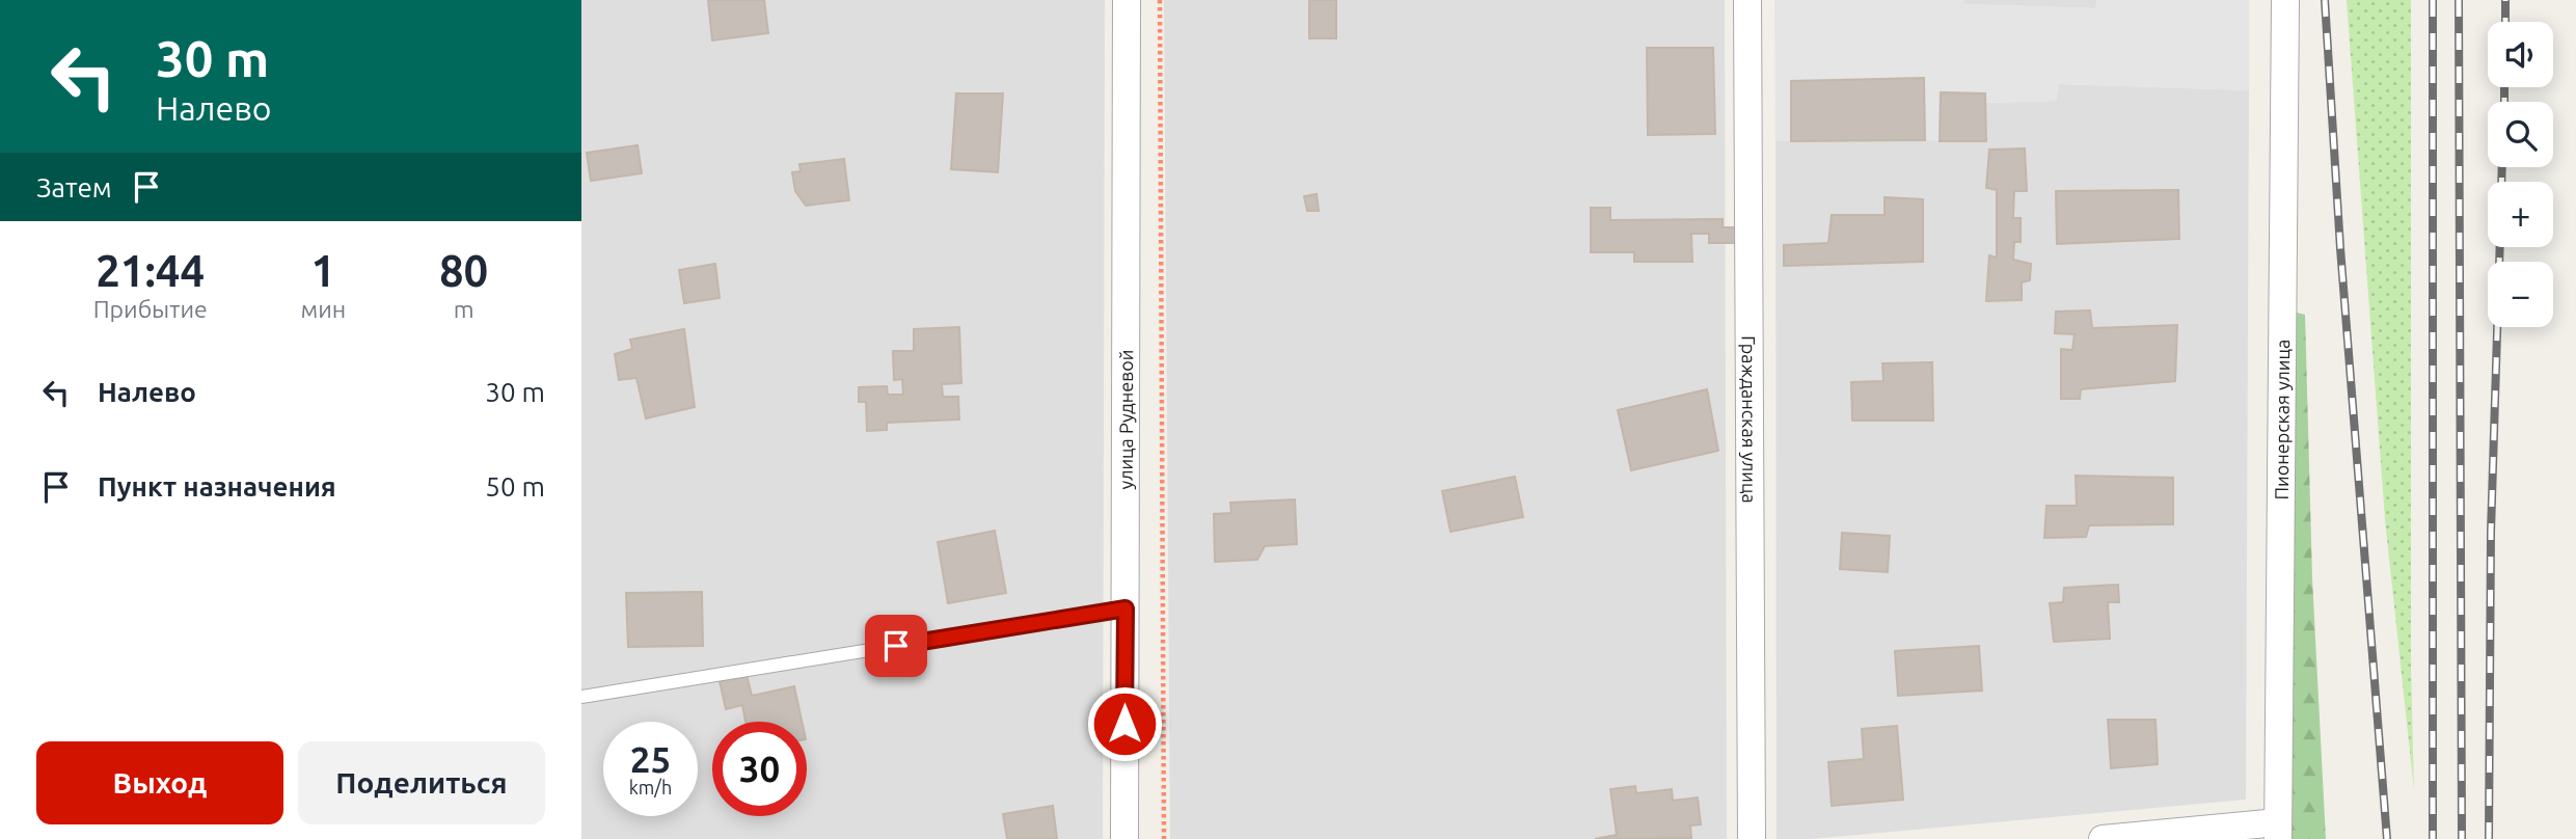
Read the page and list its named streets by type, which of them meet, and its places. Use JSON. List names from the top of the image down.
{
  "streets": {
    "street": ["улица Рудневой", "Гражданская улица", "Пионерская улица"]
  },
  "page": {
    "turn": ["30 m", "Налево"],
    "map_buttons": ["+", "−"],
    "then": "Затем",
    "eta": [
      "21:44",
      "Прибытие",
      "1",
      "мин",
      "80",
      "m"
    ],
    "list": [
      {
        "name": "Налево",
        "value": "30 m"
      },
      {
        "name": "Пункт назначения",
        "value": "50 m"
      }
    ],
    "speed": "25 km/h",
    "limit": "30",
    "buttons": ["Выход", "Поделиться"]
  }
}
